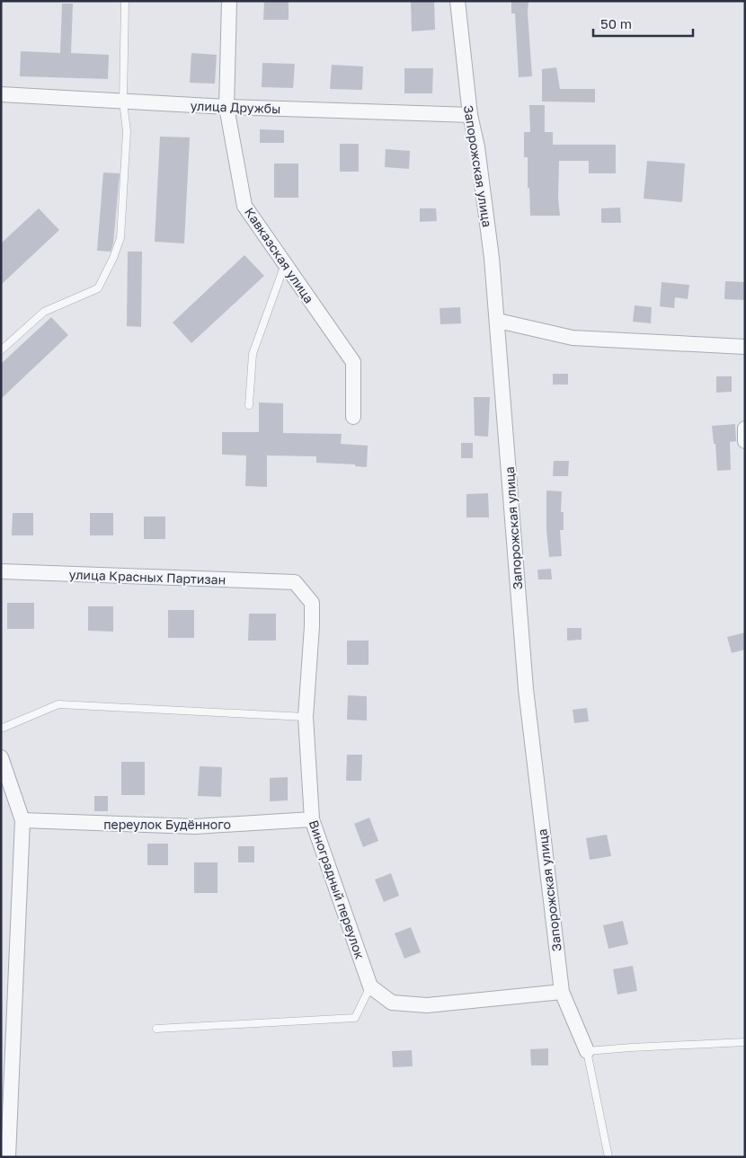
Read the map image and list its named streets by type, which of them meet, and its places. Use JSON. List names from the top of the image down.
{
  "streets": {
    "street": [
      "улица Дружбы",
      "Запорожская улица",
      "Кавказская улица",
      "улица Красных Партизан",
      "переулок Будённого",
      "Виноградный переулок"
    ]
  },
  "crossings": [
    ["улица Дружбы", "Запорожская улица"],
    ["улица Дружбы", "Кавказская улица"],
    ["улица Красных Партизан", "Виноградный переулок"],
    ["переулок Будённого", "Виноградный переулок"]
  ],
  "scale_bar": "50 m"
}
